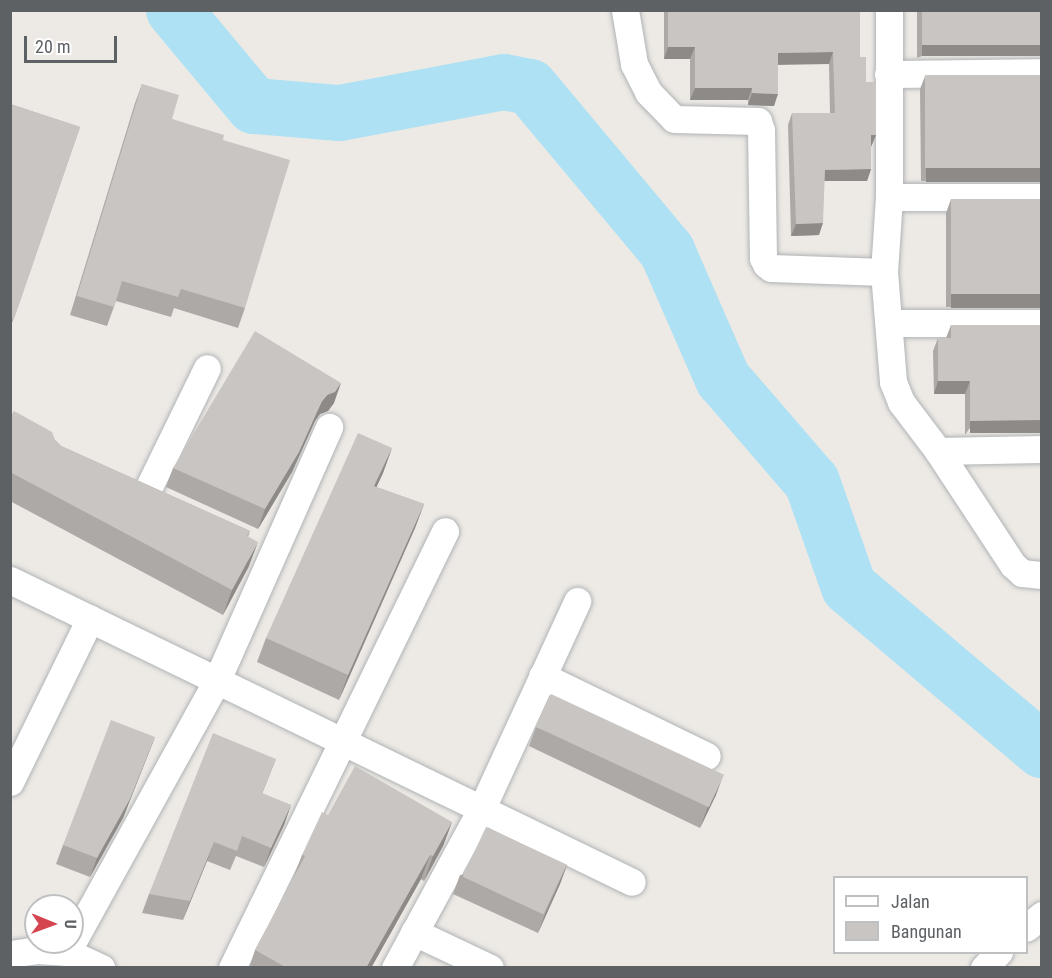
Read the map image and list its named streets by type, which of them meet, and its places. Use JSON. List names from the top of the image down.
{
  "legend": ["Jalan", "Bangunan"],
  "scale_bar": "20 m",
  "north": "right"
}
